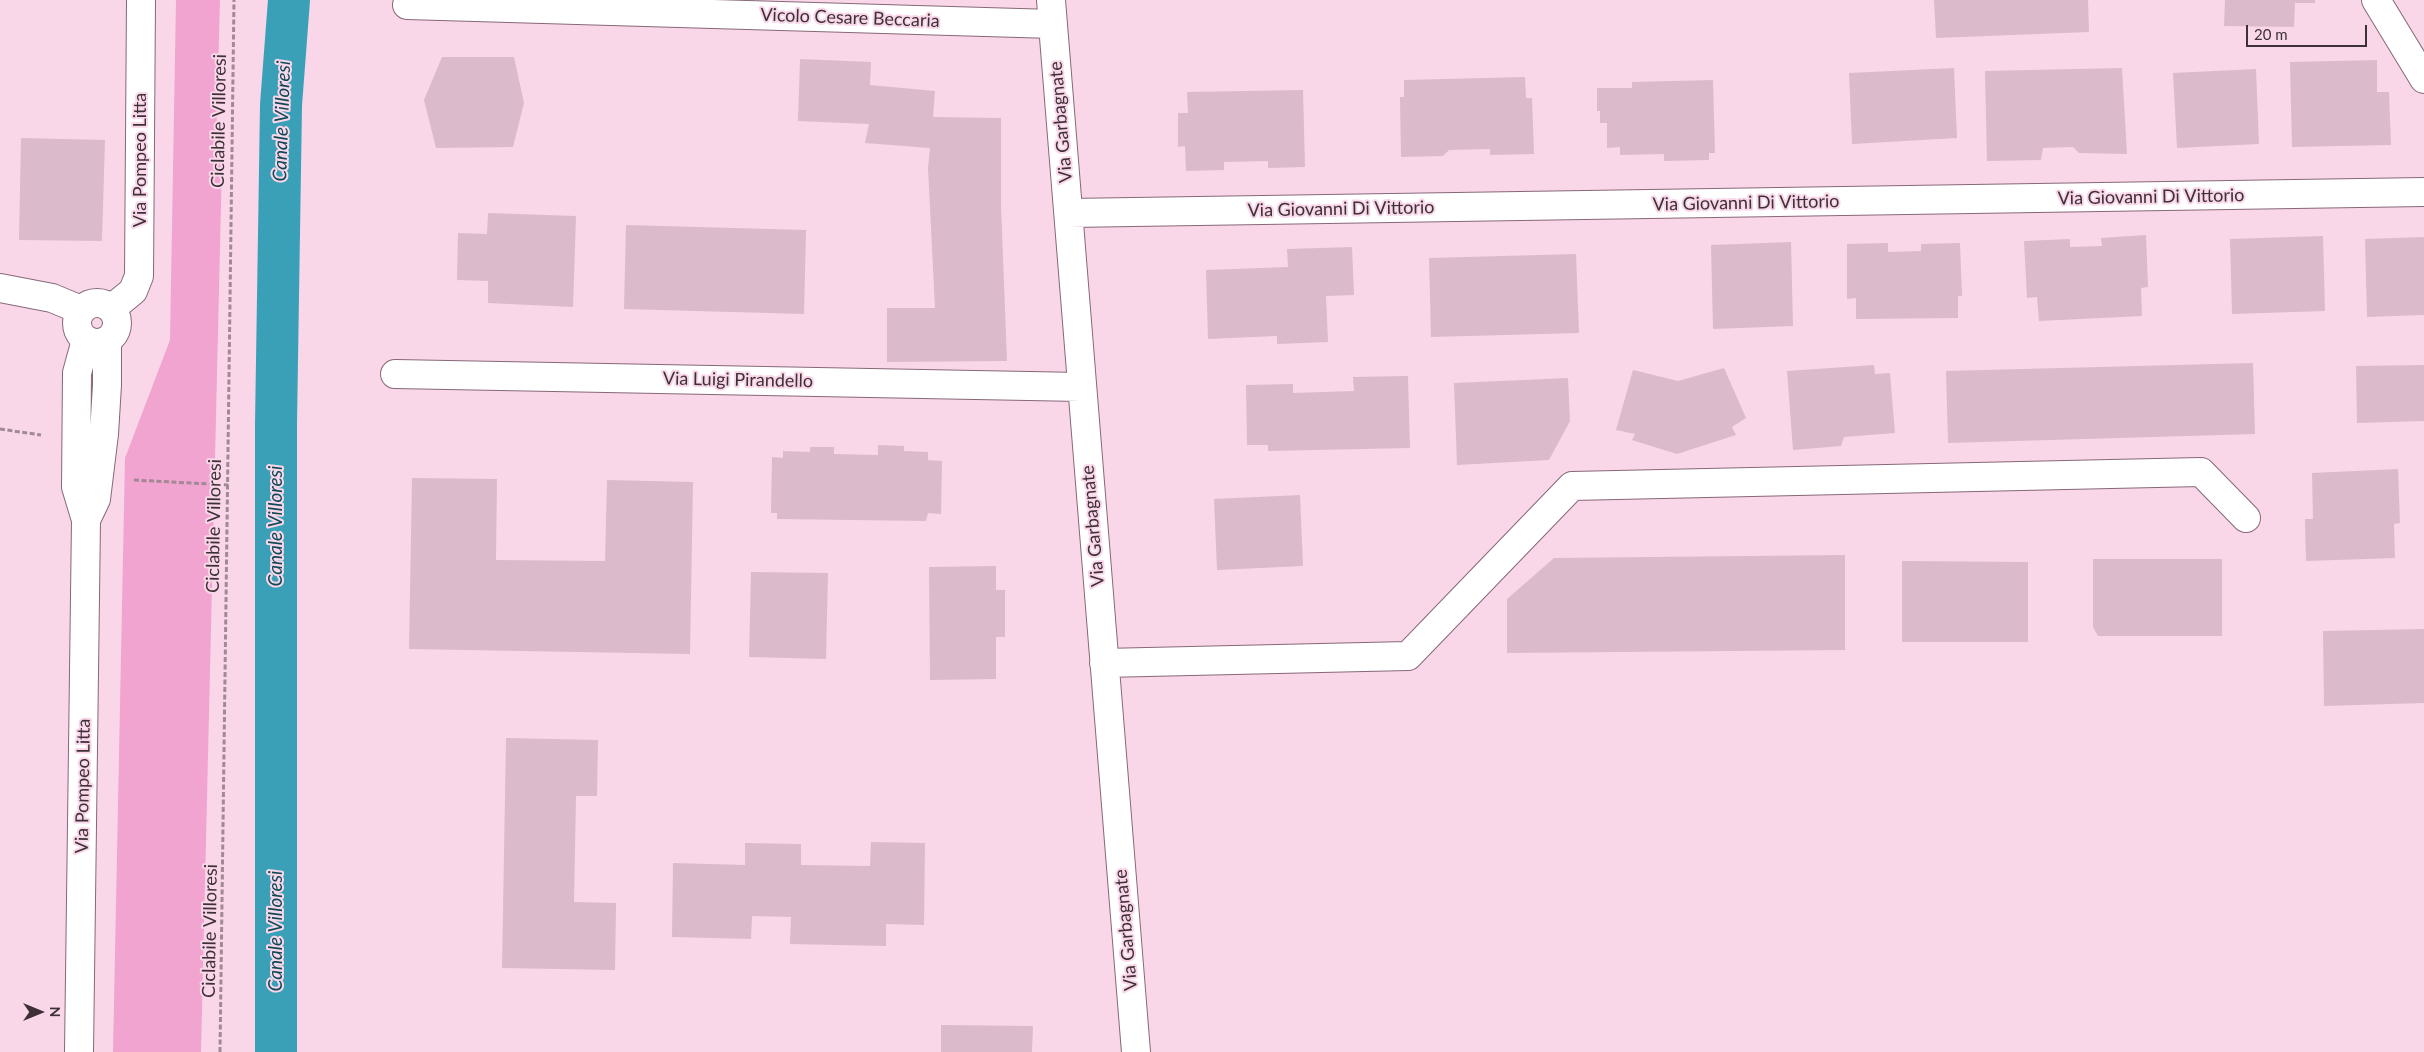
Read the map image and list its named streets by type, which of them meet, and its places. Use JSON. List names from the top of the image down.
{
  "streets": {
    "street": [
      "Vicolo Cesare Beccaria",
      "Via Garbagnate",
      "Via Pompeo Litta",
      "Via Giovanni Di Vittorio",
      "Via Luigi Pirandello"
    ],
    "path": ["Ciclabile Villoresi"]
  },
  "crossings": [
    ["Vicolo Cesare Beccaria", "Via Garbagnate"],
    ["Via Garbagnate", "Via Giovanni Di Vittorio"],
    ["Via Garbagnate", "Via Luigi Pirandello"]
  ],
  "water": ["Canale Villoresi"],
  "scale_bar": "20 m",
  "north": "right"
}
